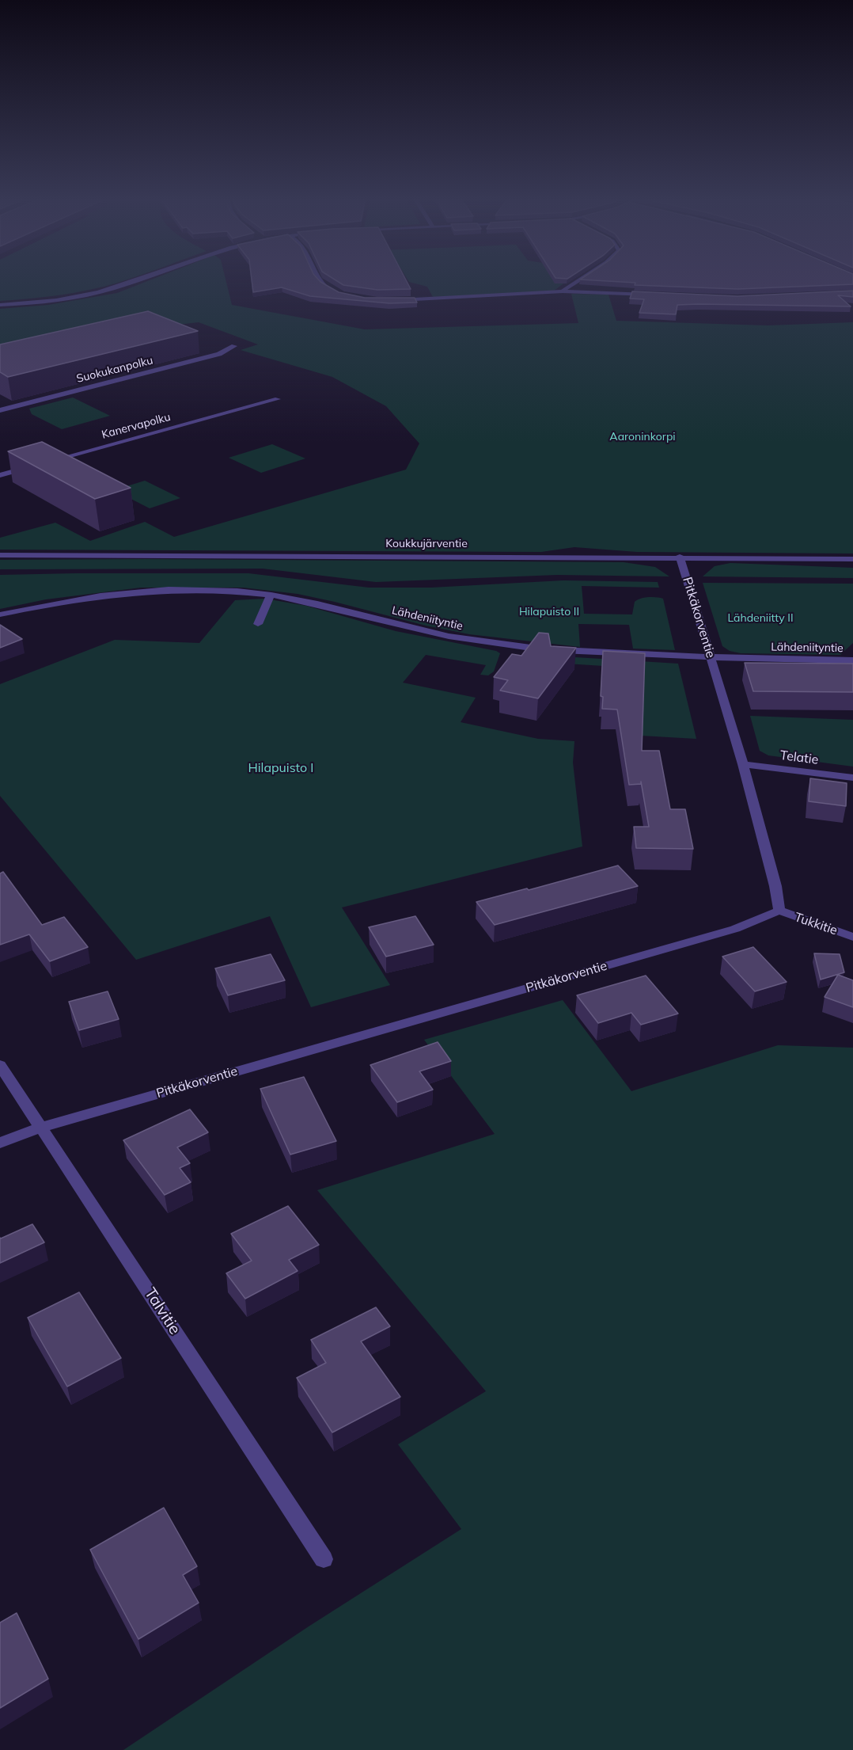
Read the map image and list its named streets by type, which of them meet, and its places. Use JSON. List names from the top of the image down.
{
  "streets": {
    "street": [
      "Suokukanpolku",
      "Kanervapolku",
      "Koukkujärventie",
      "Pitkäkorventie",
      "Lähdeniityntie",
      "Telatie",
      "Tukkitie",
      "Talvitie"
    ]
  },
  "crossings": [
    ["Koukkujärventie", "Pitkäkorventie"],
    ["Pitkäkorventie", "Lähdeniityntie"],
    ["Pitkäkorventie", "Telatie"],
    ["Pitkäkorventie", "Tukkitie"],
    ["Pitkäkorventie", "Talvitie"]
  ],
  "parks": [
    "Aaroninkorpi",
    "Hilapuisto II",
    "Lähdeniitty II",
    "Hilapuisto I"
  ]
}
